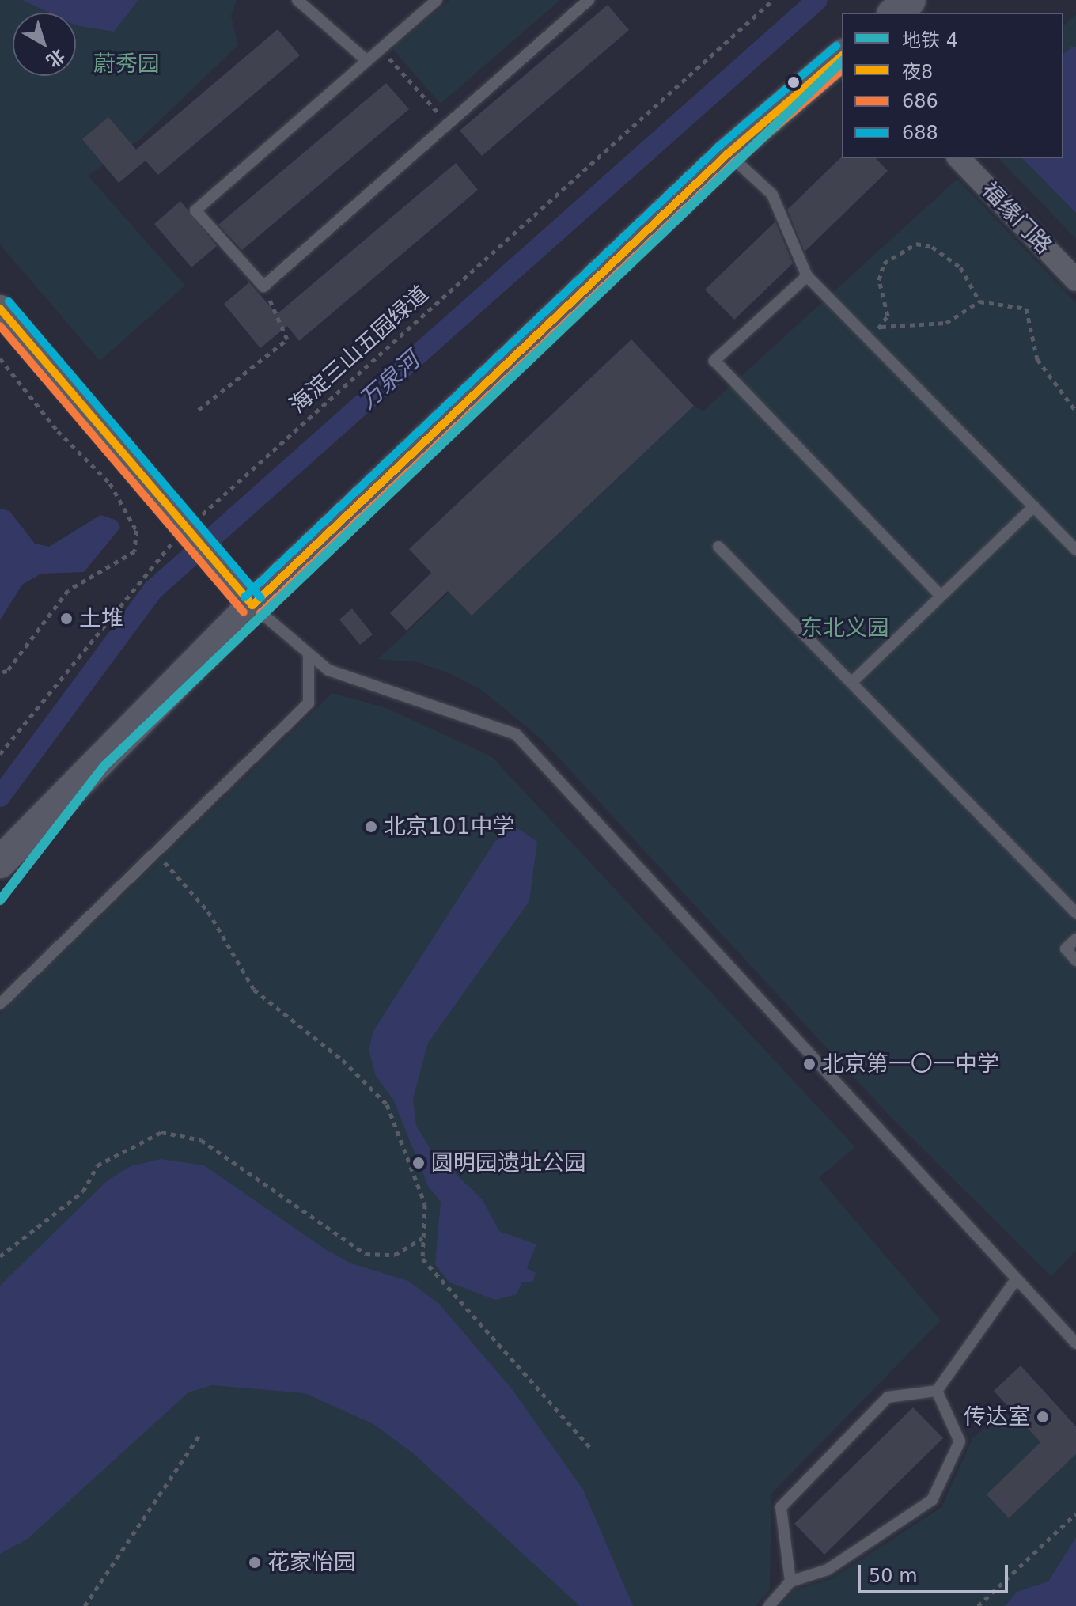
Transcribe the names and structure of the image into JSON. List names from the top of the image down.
{
  "streets": {
    "street": ["福缘门路"],
    "path": ["海淀三山五园绿道"]
  },
  "water": ["万泉河"],
  "parks": ["蔚秀园", "东北义园"],
  "places": [
    "土堆",
    "北京101中学",
    "北京第一〇一中学",
    "圆明园遗址公园",
    "传达室",
    "花家怡园"
  ],
  "lines": [
    "transit line 688",
    "transit line 夜8",
    "metro line 4",
    "transit line 686"
  ],
  "legend": [
    "地铁 4",
    "夜8",
    "686",
    "688"
  ],
  "scale_bar": "50 m",
  "north": "bottom right"
}
